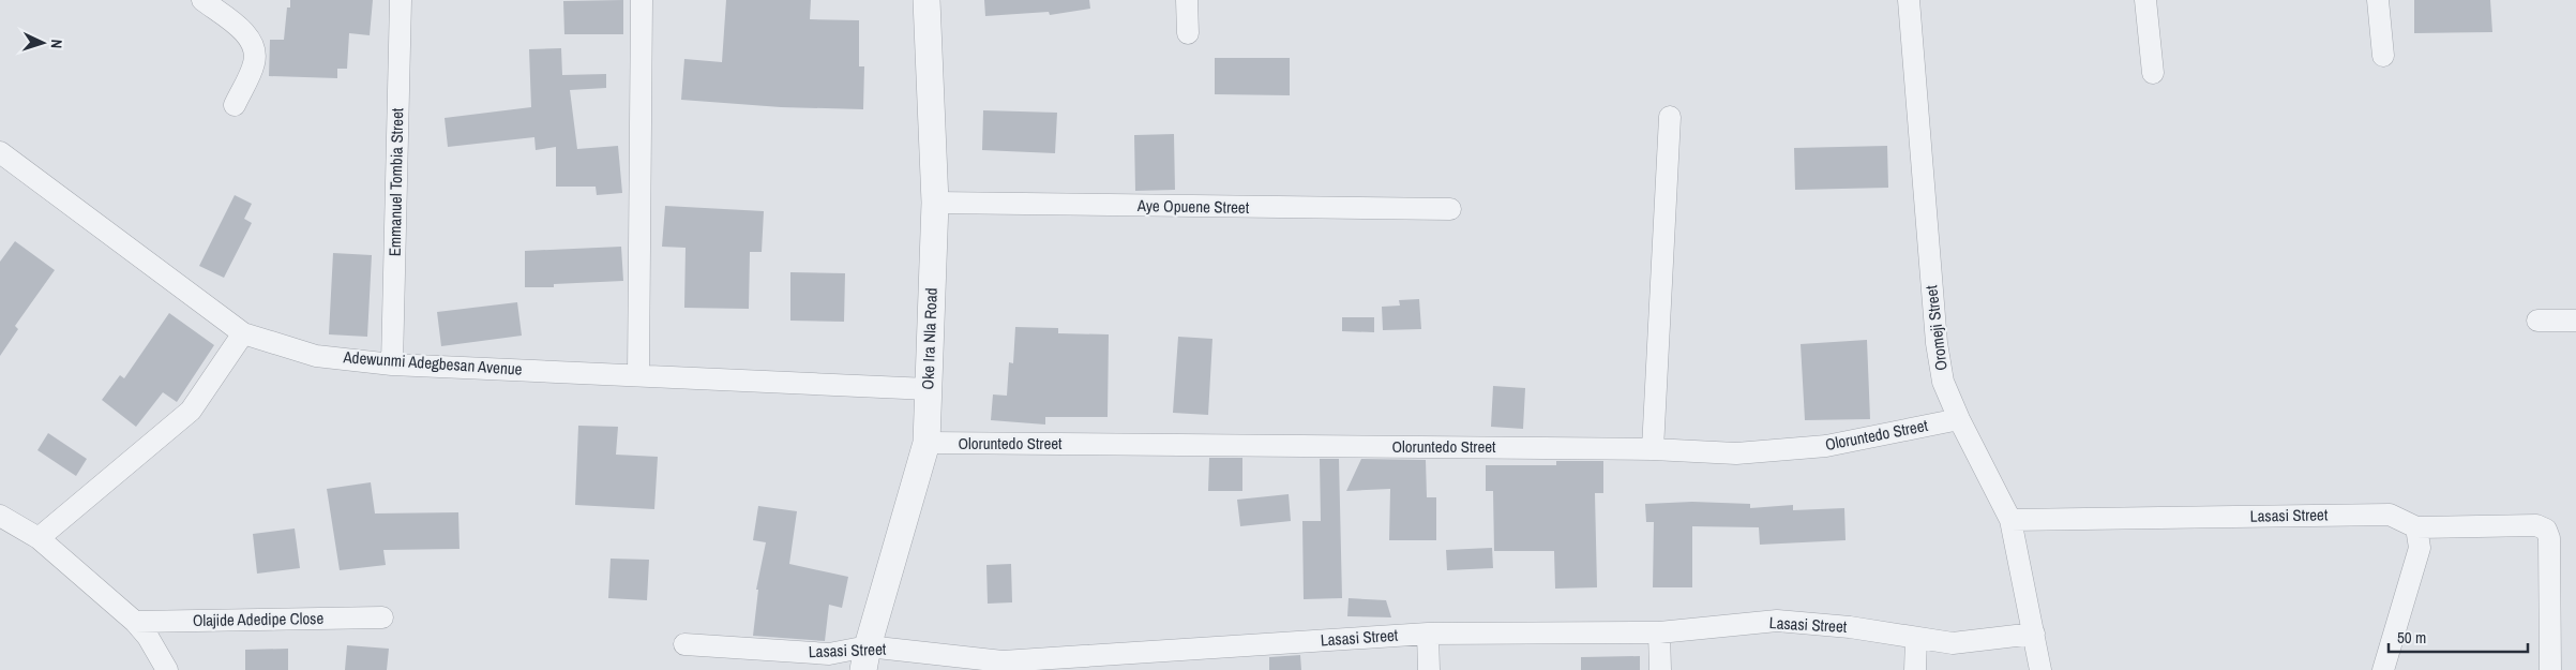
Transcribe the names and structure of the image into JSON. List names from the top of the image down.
{
  "streets": {
    "street": [
      "Emmanuel Tombia Street",
      "Aye Opuene Street",
      "Oromeji Street",
      "Oke Ira Nla Road",
      "Adewunmi Adegbesan Avenue",
      "Oloruntedo Street",
      "Lasasi Street",
      "Olajide Adedipe Close"
    ]
  },
  "crossings": [
    ["Emmanuel Tombia Street", "Adewunmi Adegbesan Avenue"],
    ["Aye Opuene Street", "Oke Ira Nla Road"],
    ["Oromeji Street", "Oloruntedo Street"],
    ["Oromeji Street", "Lasasi Street"],
    ["Oke Ira Nla Road", "Adewunmi Adegbesan Avenue"],
    ["Oke Ira Nla Road", "Oloruntedo Street"],
    ["Oke Ira Nla Road", "Lasasi Street"]
  ],
  "scale_bar": "50 m",
  "north": "right"
}
